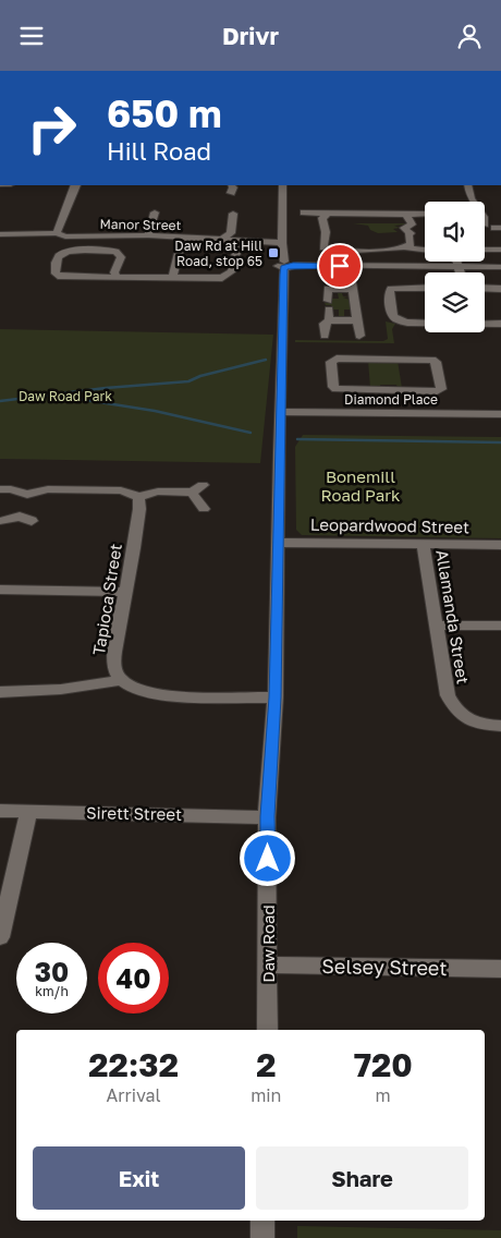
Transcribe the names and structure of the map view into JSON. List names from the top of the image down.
{
  "streets": {
    "street": [
      "Manor Street",
      "Diamond Place",
      "Leopardwood Street",
      "Tapioca Street",
      "Allamanda Street",
      "Sirett Street",
      "Daw Road",
      "Selsey Street"
    ]
  },
  "crossings": [
    ["Manor Street", "Daw Road"],
    ["Diamond Place", "Daw Road"],
    ["Leopardwood Street", "Allamanda Street"],
    ["Leopardwood Street", "Daw Road"],
    ["Sirett Street", "Daw Road"],
    ["Daw Road", "Selsey Street"]
  ],
  "parks": ["Daw Road Park", "Bonemill Road Park"],
  "places": {
    "transit": ["Daw Rd at Hill Road, stop 65"]
  },
  "page": {
    "header": "Drivr",
    "turn": ["650 m", "Hill Road"],
    "speed": "30 km/h",
    "limit": "40",
    "eta": [
      "22:32",
      "Arrival",
      "2",
      "min",
      "720",
      "m"
    ],
    "buttons": ["Exit", "Share"]
  }
}
